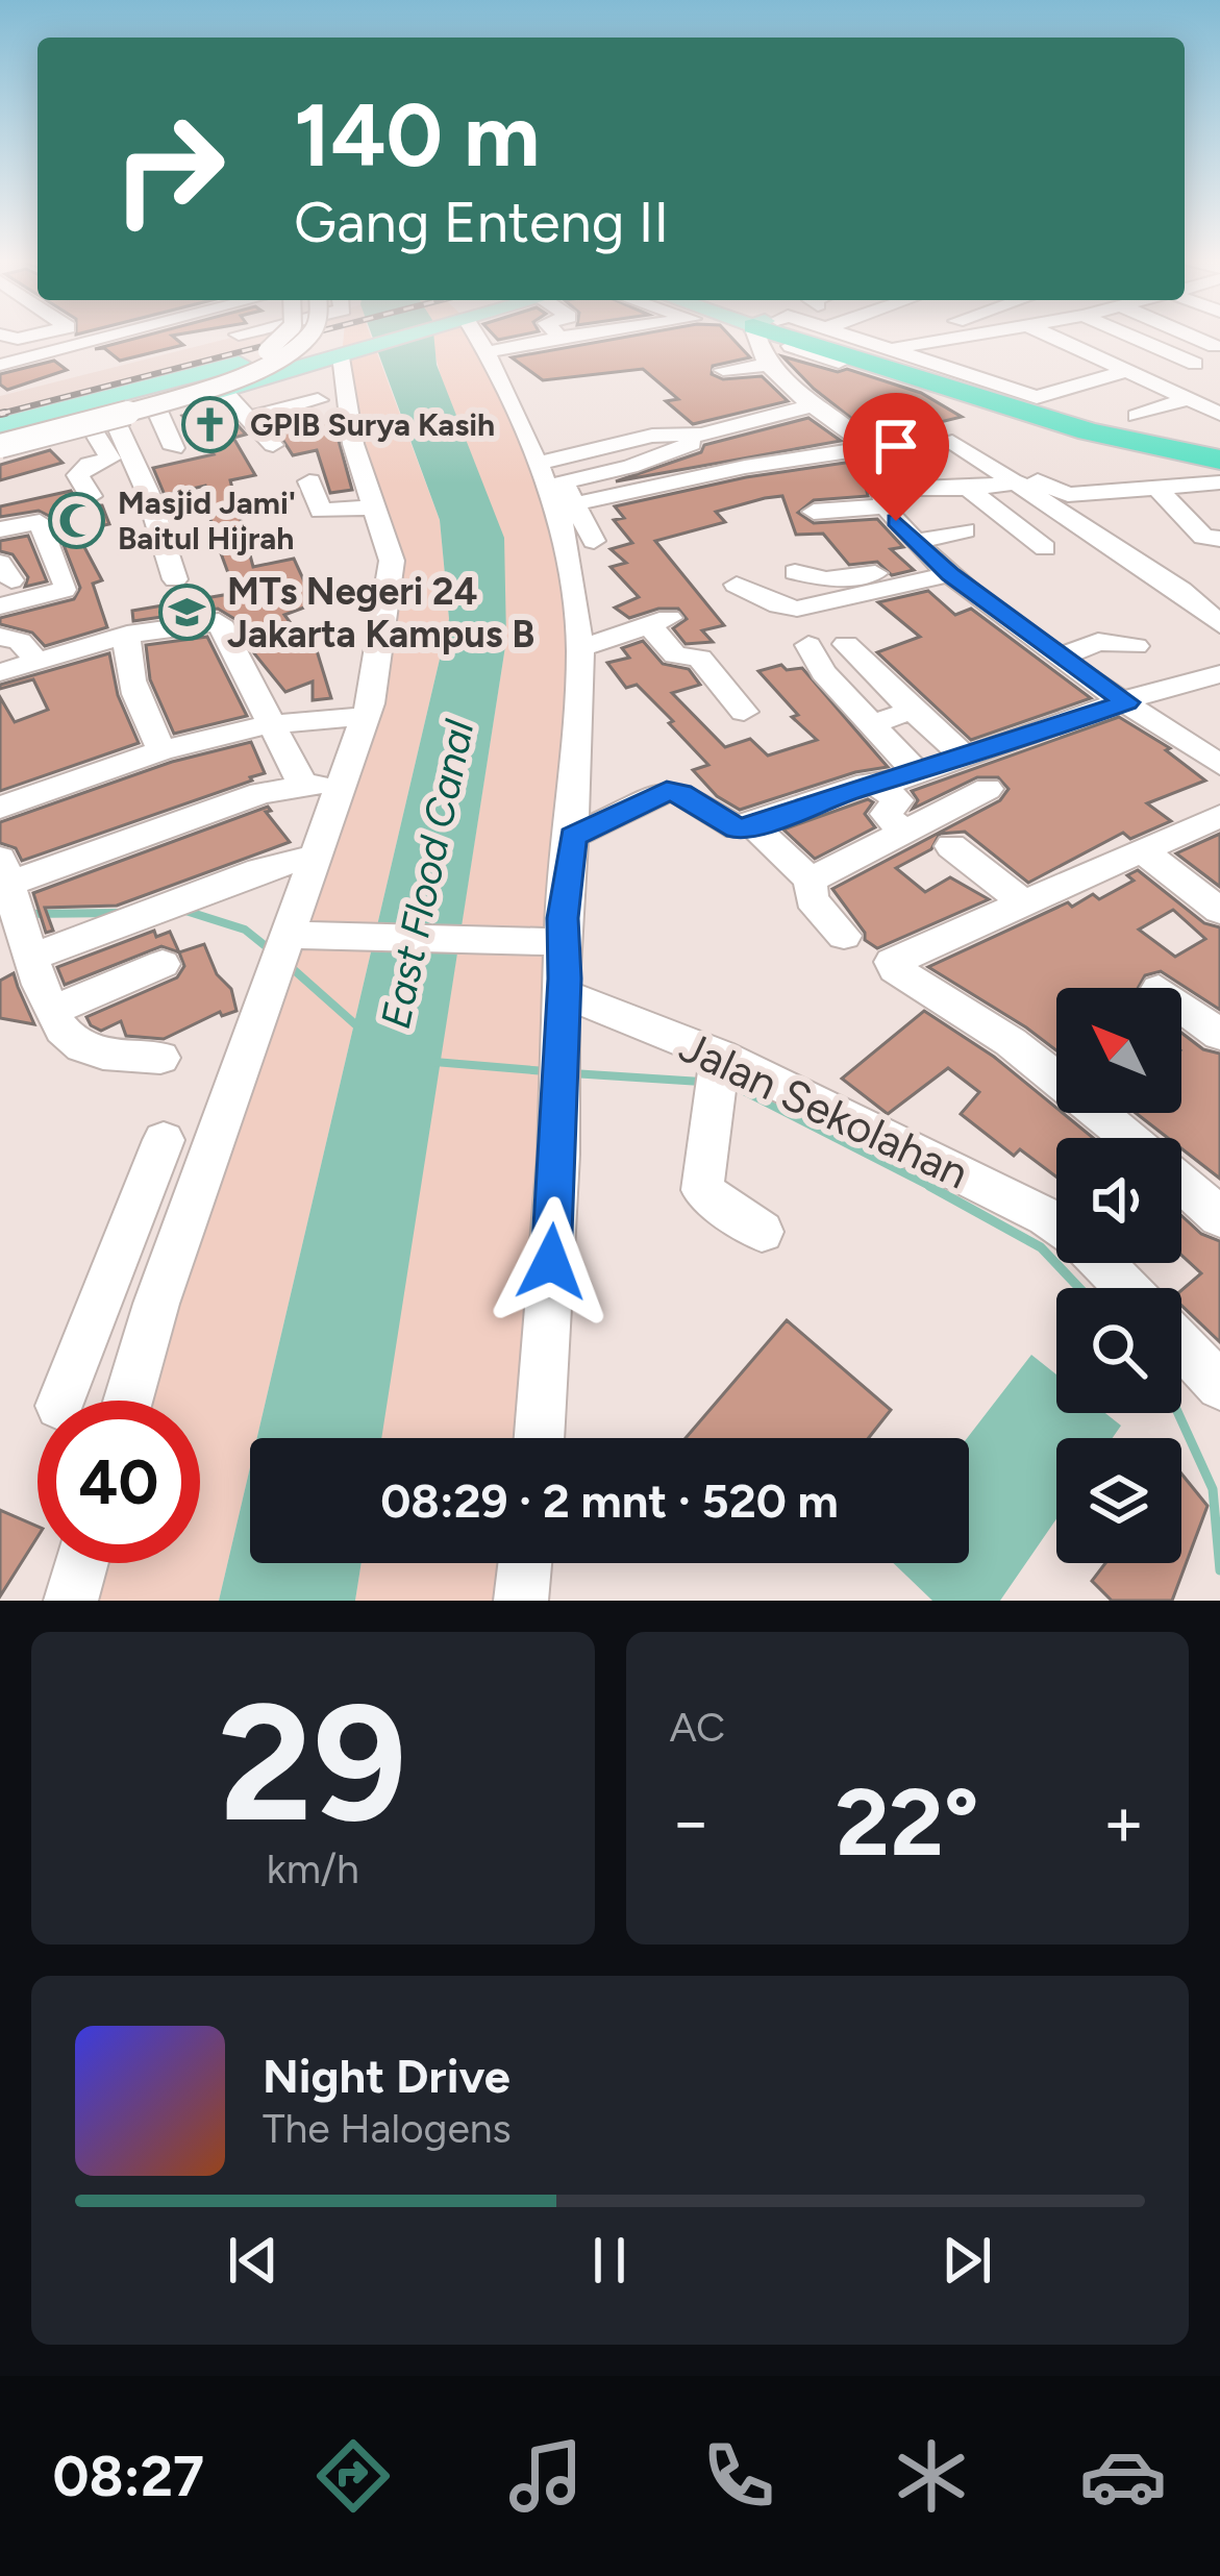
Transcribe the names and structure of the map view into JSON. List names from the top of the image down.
{
  "streets": {
    "street": ["Jalan Sekolahan"]
  },
  "water": ["East Flood Canal"],
  "places": {
    "church": ["GPIB Surya Kasih"],
    "mosque": ["Masjid Jami' Baitul Hijrah"],
    "school or university": ["MTs Negeri 24 Jakarta Kampus B"]
  },
  "north": "top left",
  "page": {
    "turn": ["140 m", "Gang Enteng II"],
    "limit": "40",
    "trip": "08:29 · 2 mnt · 520 m",
    "tile": [
      ["29", "km/h"],
      "AC"
    ],
    "heat": ["−", "22°", "+"],
    "song": ["Night Drive", "The Halogens"],
    "tabs": "08:27"
  }
}
